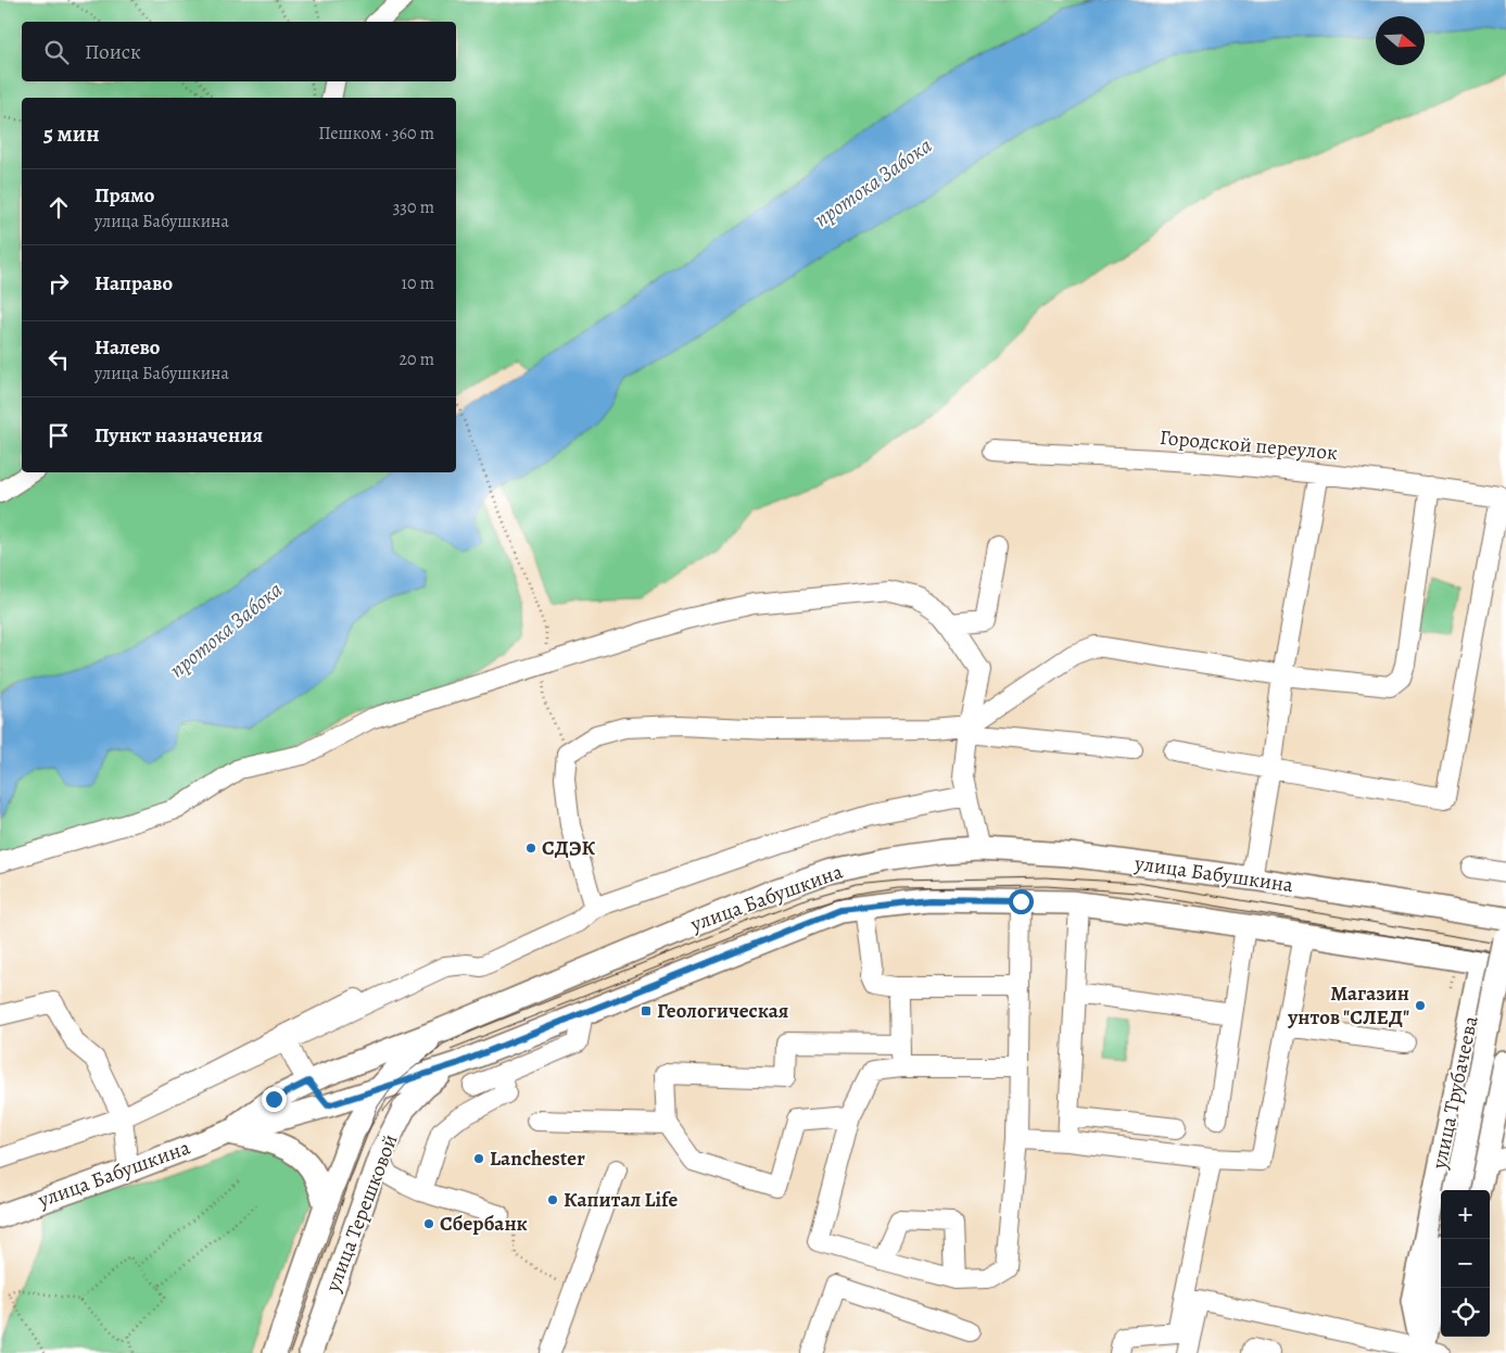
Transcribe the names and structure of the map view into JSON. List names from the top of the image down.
{
  "streets": {
    "main road": ["улица Бабушкина", "улица Трубачеева", "улица Терешковой"],
    "street": ["Городской переулок"]
  },
  "crossings": [
    ["улица Бабушкина", "улица Трубачеева"],
    ["улица Бабушкина", "улица Терешковой"]
  ],
  "water": ["протока Забока"],
  "places": {
    "other": [
      "СДЭК",
      "Магазин унтов \"СЛЕД\"",
      "Lanchester",
      "Капитал Life",
      "Сбербанк"
    ],
    "transit": ["Геологическая"]
  },
  "north": "right",
  "page": {
    "search": "Поиск",
    "heading": ["5 мин", "Пешком · 360 m"],
    "list": [
      ["Прямо", "улица Бабушкина", "330 m"],
      ["Направо", "10 m"],
      ["Налево", "улица Бабушкина", "20 m"],
      "Пункт назначения"
    ],
    "map_buttons": ["+", "−"]
  }
}
